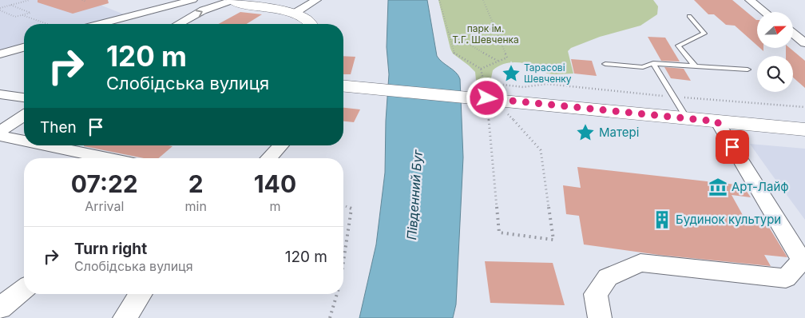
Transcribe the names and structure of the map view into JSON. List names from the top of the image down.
{
  "water": ["Південний Буг"],
  "parks": ["парк ім. Т.Г. Шевченка"],
  "places": {
    "place": ["Тарасові Шевченку", "Матері"],
    "museum": ["Арт-Лайф"],
    "building": ["Будинок культури"]
  },
  "north": "right",
  "page": {
    "turn": ["120 m", "Слобідська вулиця"],
    "then": "Then",
    "eta": [
      "07:22",
      "Arrival",
      "2",
      "min",
      "140",
      "m"
    ],
    "list": [
      {
        "name": "Turn right",
        "note": "Слобідська вулиця",
        "value": "120 m"
      }
    ]
  }
}
